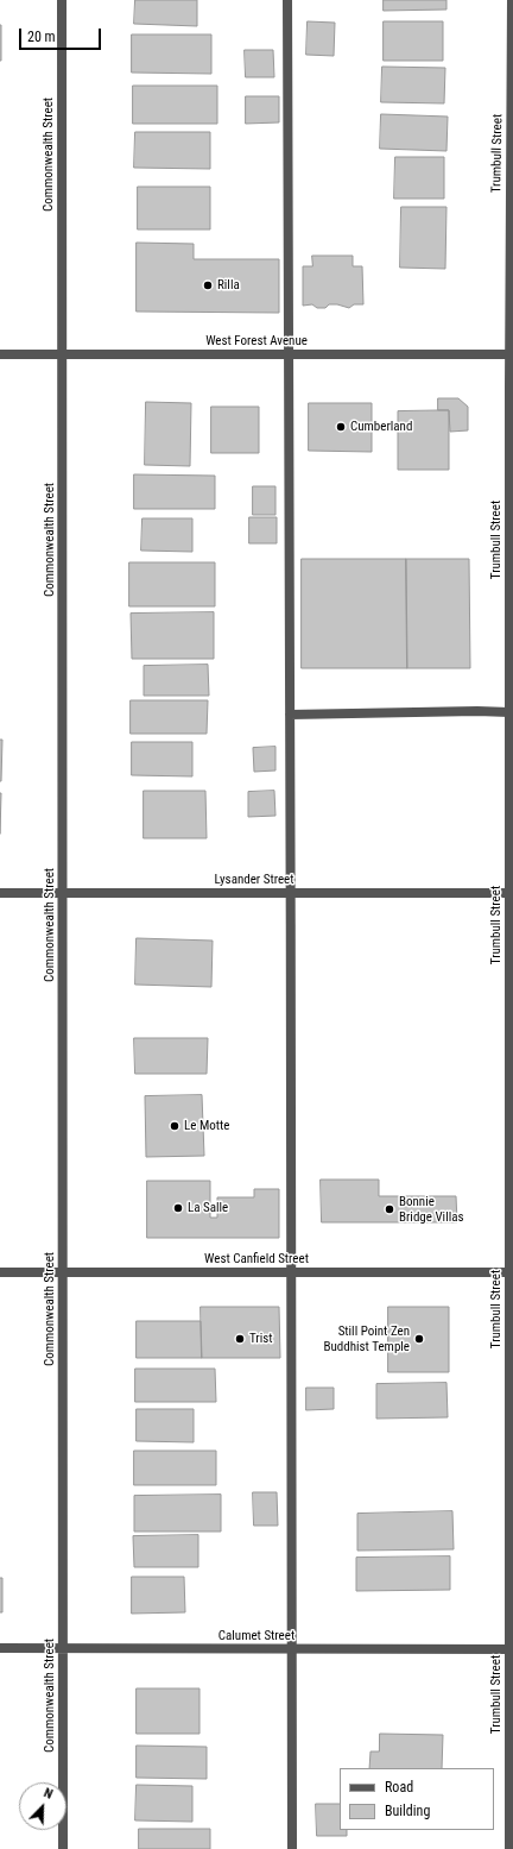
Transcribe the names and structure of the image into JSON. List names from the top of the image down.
{
  "streets": {
    "street": [
      "Trumbull Street",
      "Commonwealth Street",
      "West Forest Avenue",
      "Lysander Street",
      "West Canfield Street",
      "Calumet Street"
    ]
  },
  "crossings": [
    ["Trumbull Street", "West Forest Avenue"],
    ["Trumbull Street", "Lysander Street"],
    ["Trumbull Street", "West Canfield Street"],
    ["Trumbull Street", "Calumet Street"],
    ["Commonwealth Street", "West Forest Avenue"],
    ["Commonwealth Street", "Lysander Street"],
    ["Commonwealth Street", "West Canfield Street"],
    ["Commonwealth Street", "Calumet Street"]
  ],
  "places": [
    "Rilla",
    "Cumberland",
    "Le Motte",
    "La Salle",
    "Bonnie Bridge Villas",
    "Trist",
    "Still Point Zen Buddhist Temple"
  ],
  "legend": ["Road", "Building"],
  "scale_bar": "20 m",
  "north": "top right"
}
